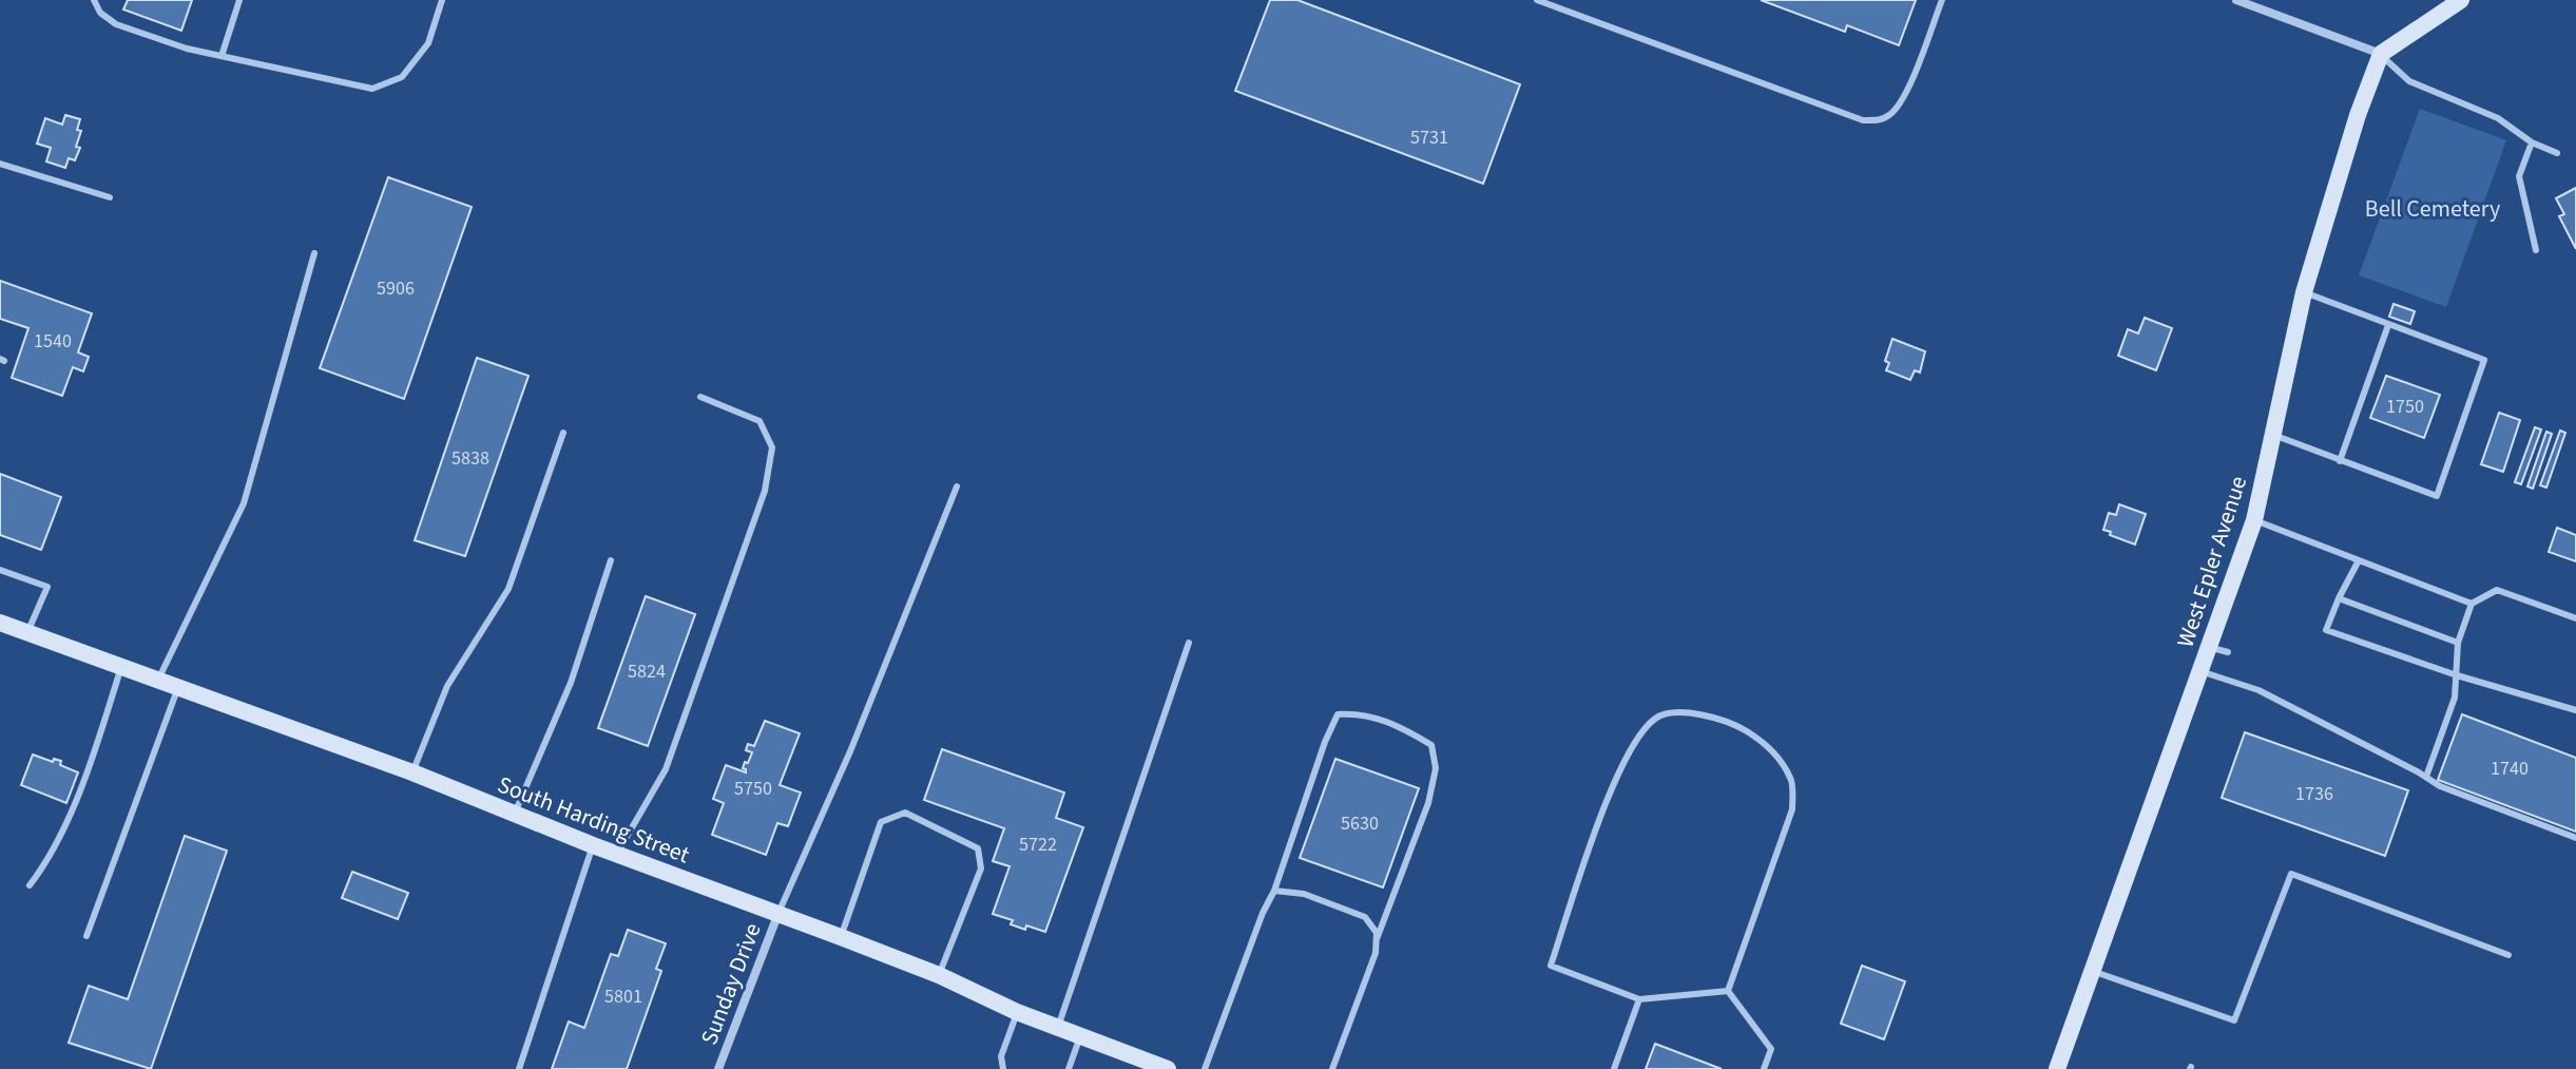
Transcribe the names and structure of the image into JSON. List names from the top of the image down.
{
  "streets": {
    "street": ["West Epler Avenue", "South Harding Street", "Sunday Drive"]
  },
  "crossings": [
    ["South Harding Street", "Sunday Drive"]
  ],
  "parks": ["Bell Cemetery"],
  "house_numbers": [
    "5731",
    "5906",
    "1540",
    "1750",
    "5838",
    "5824",
    "1740",
    "5750",
    "1736",
    "5630",
    "5722",
    "5801"
  ]
}
